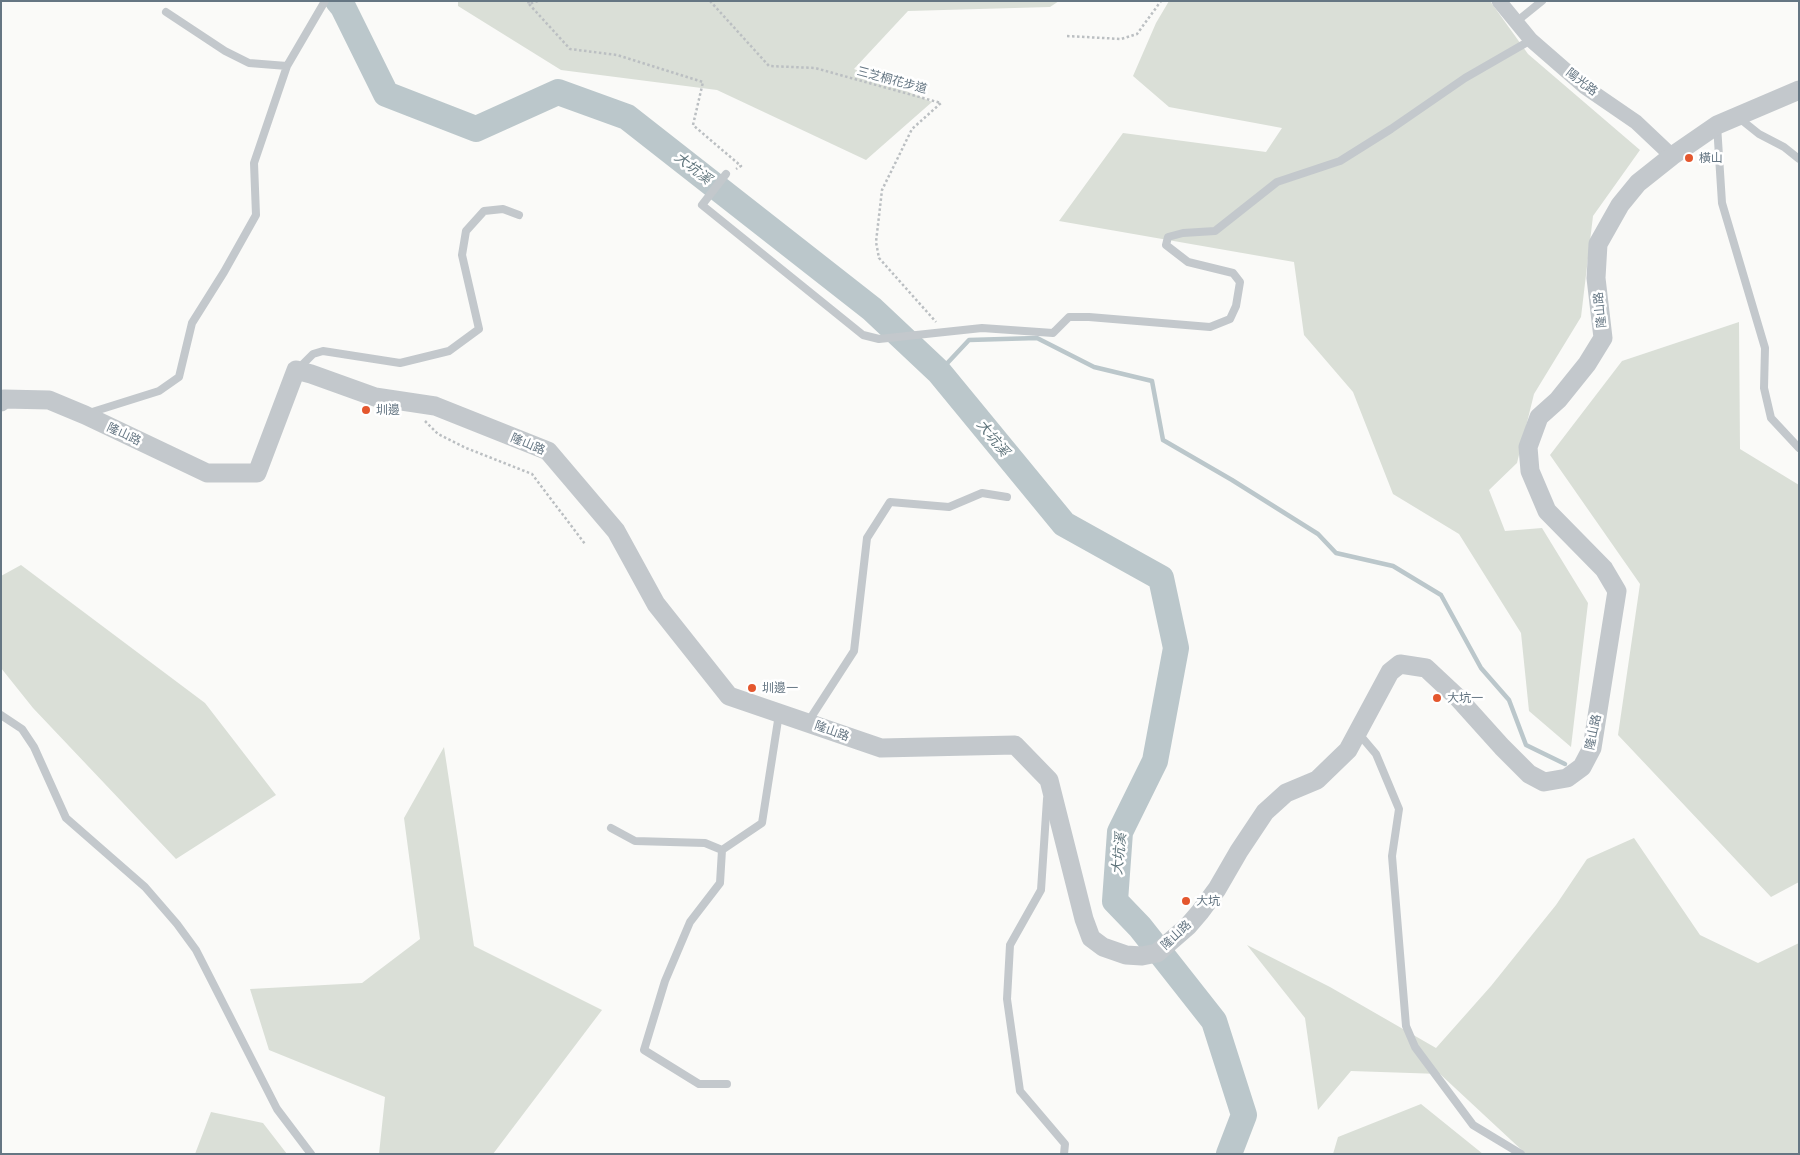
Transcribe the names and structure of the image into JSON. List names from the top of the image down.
{
  "streets": {
    "street": ["陽光路", "隆山路"],
    "path": ["三芝桐花步道"]
  },
  "crossings": [
    ["陽光路", "隆山路"]
  ],
  "water": ["大坑溪"],
  "places": [
    "橫山",
    "圳邊",
    "圳邊一",
    "大坑一",
    "大坑"
  ]
}
